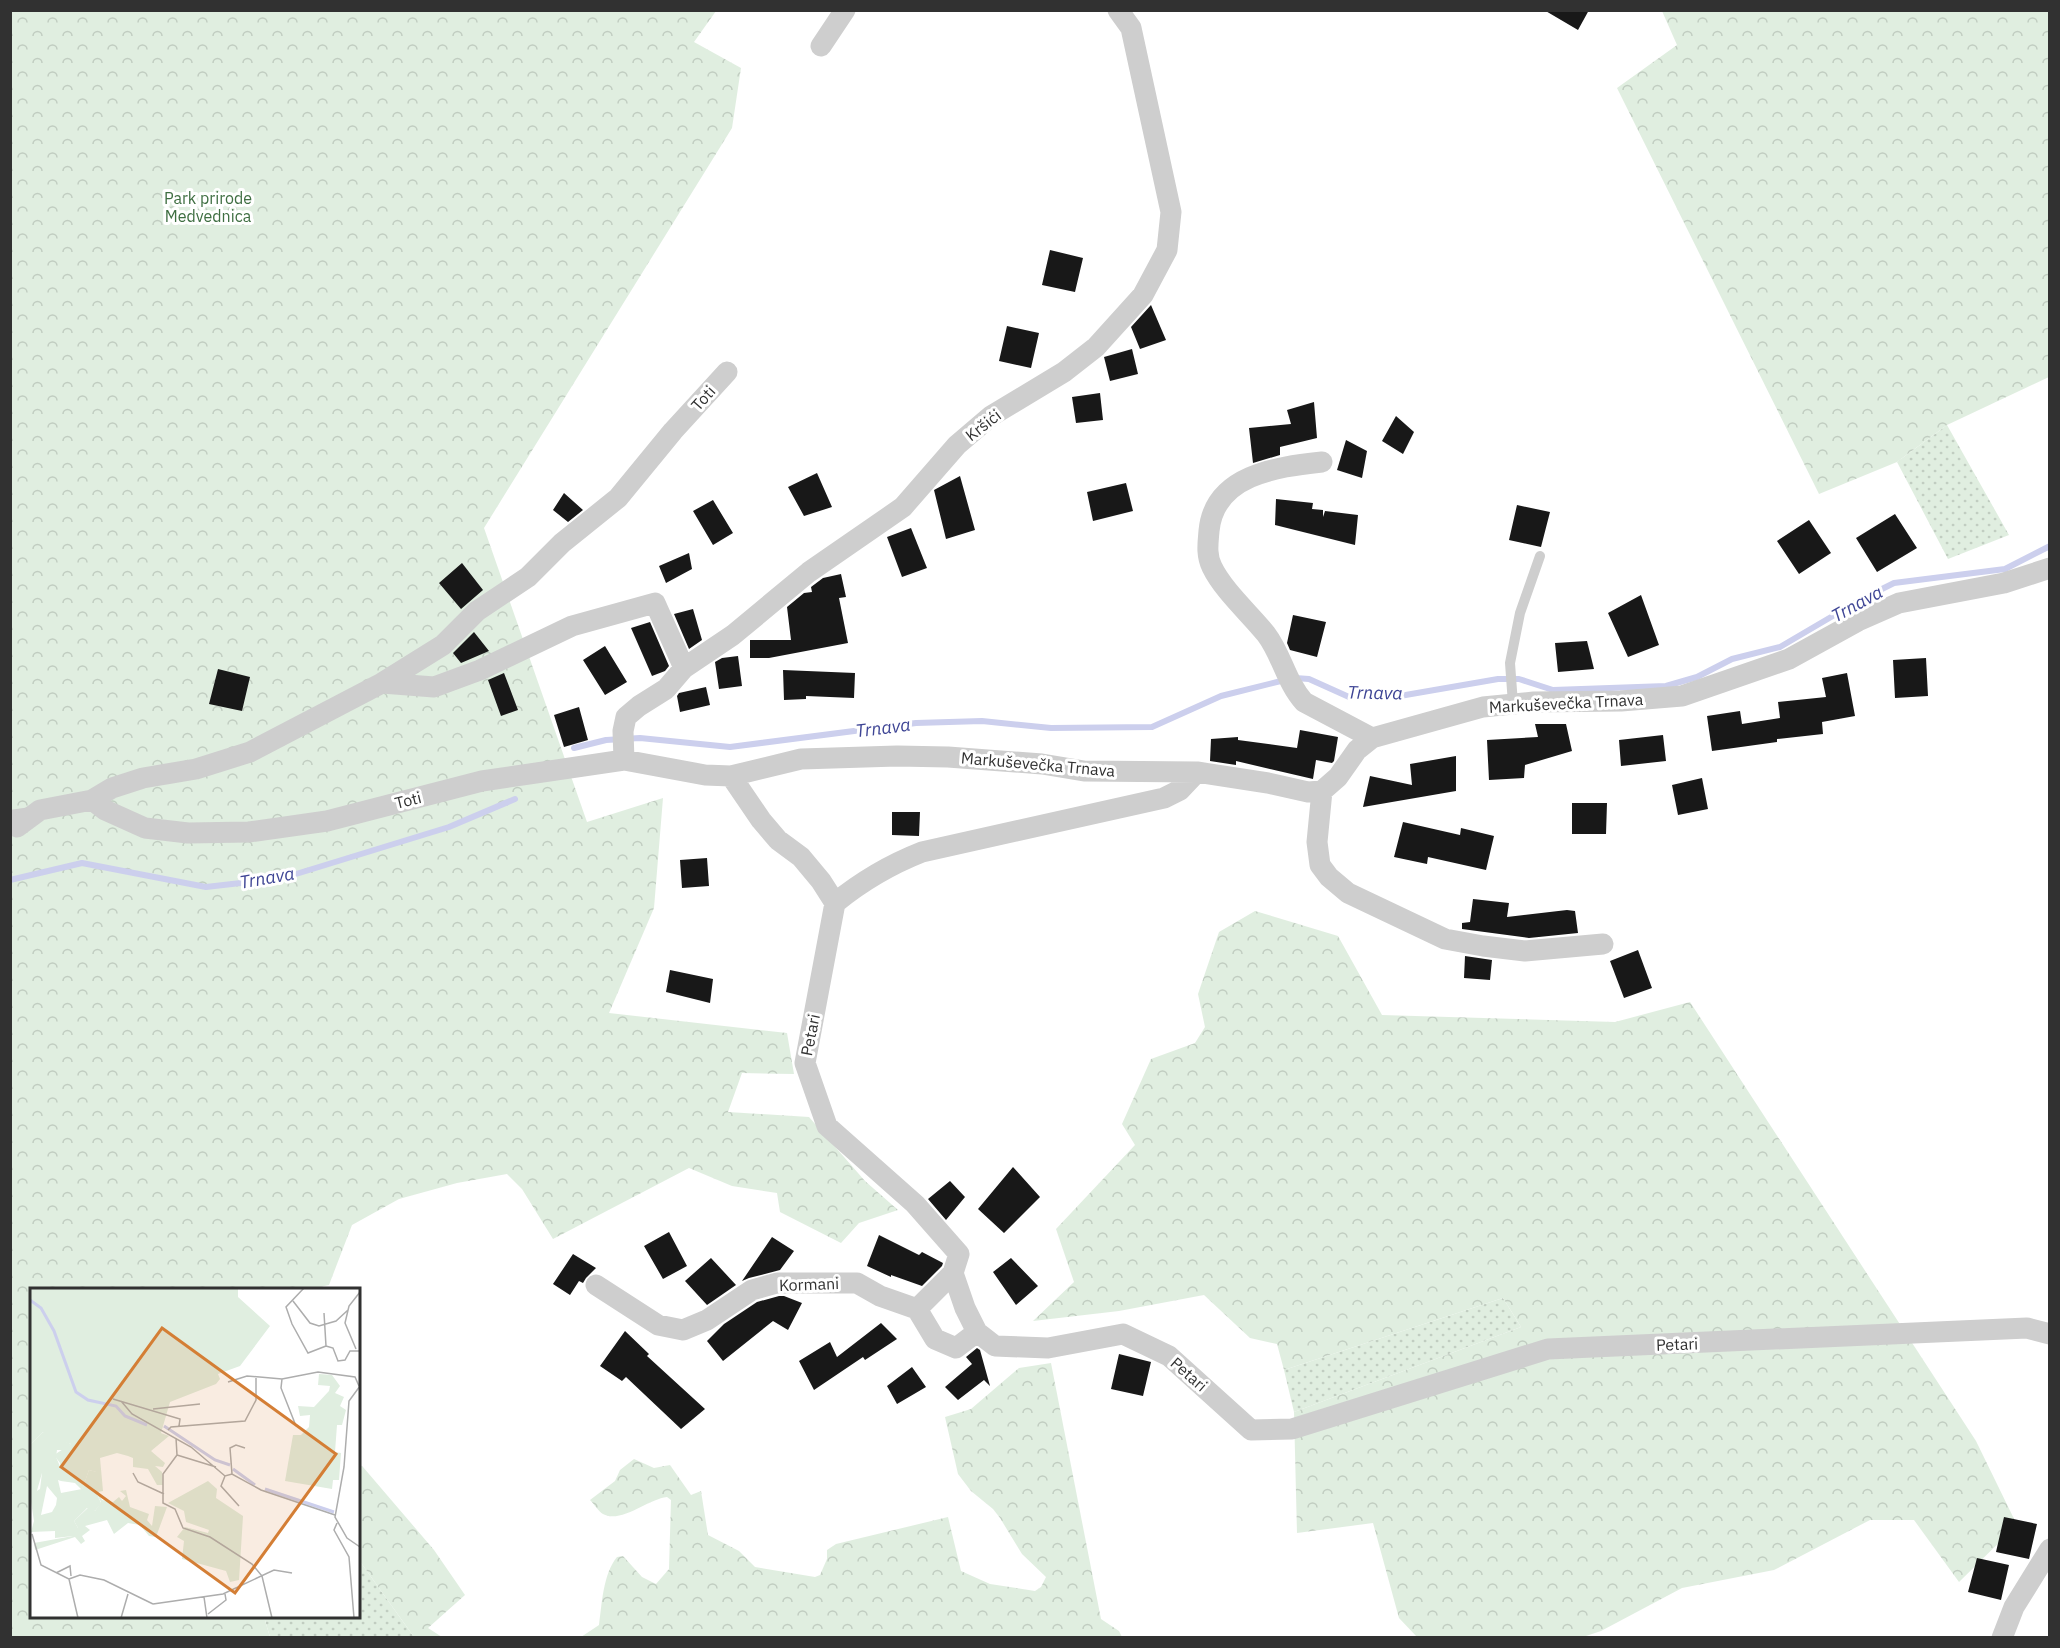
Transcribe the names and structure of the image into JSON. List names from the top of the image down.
{
  "streets": {
    "street": [
      "Toti",
      "Kršići",
      "Markuševečka Trnava",
      "Petari",
      "Kormani"
    ]
  },
  "crossings": [
    ["Toti", "Kršići"],
    ["Toti", "Markuševečka Trnava"]
  ],
  "water": ["Trnava"],
  "parks": ["Park prirode Medvednica"]
}
